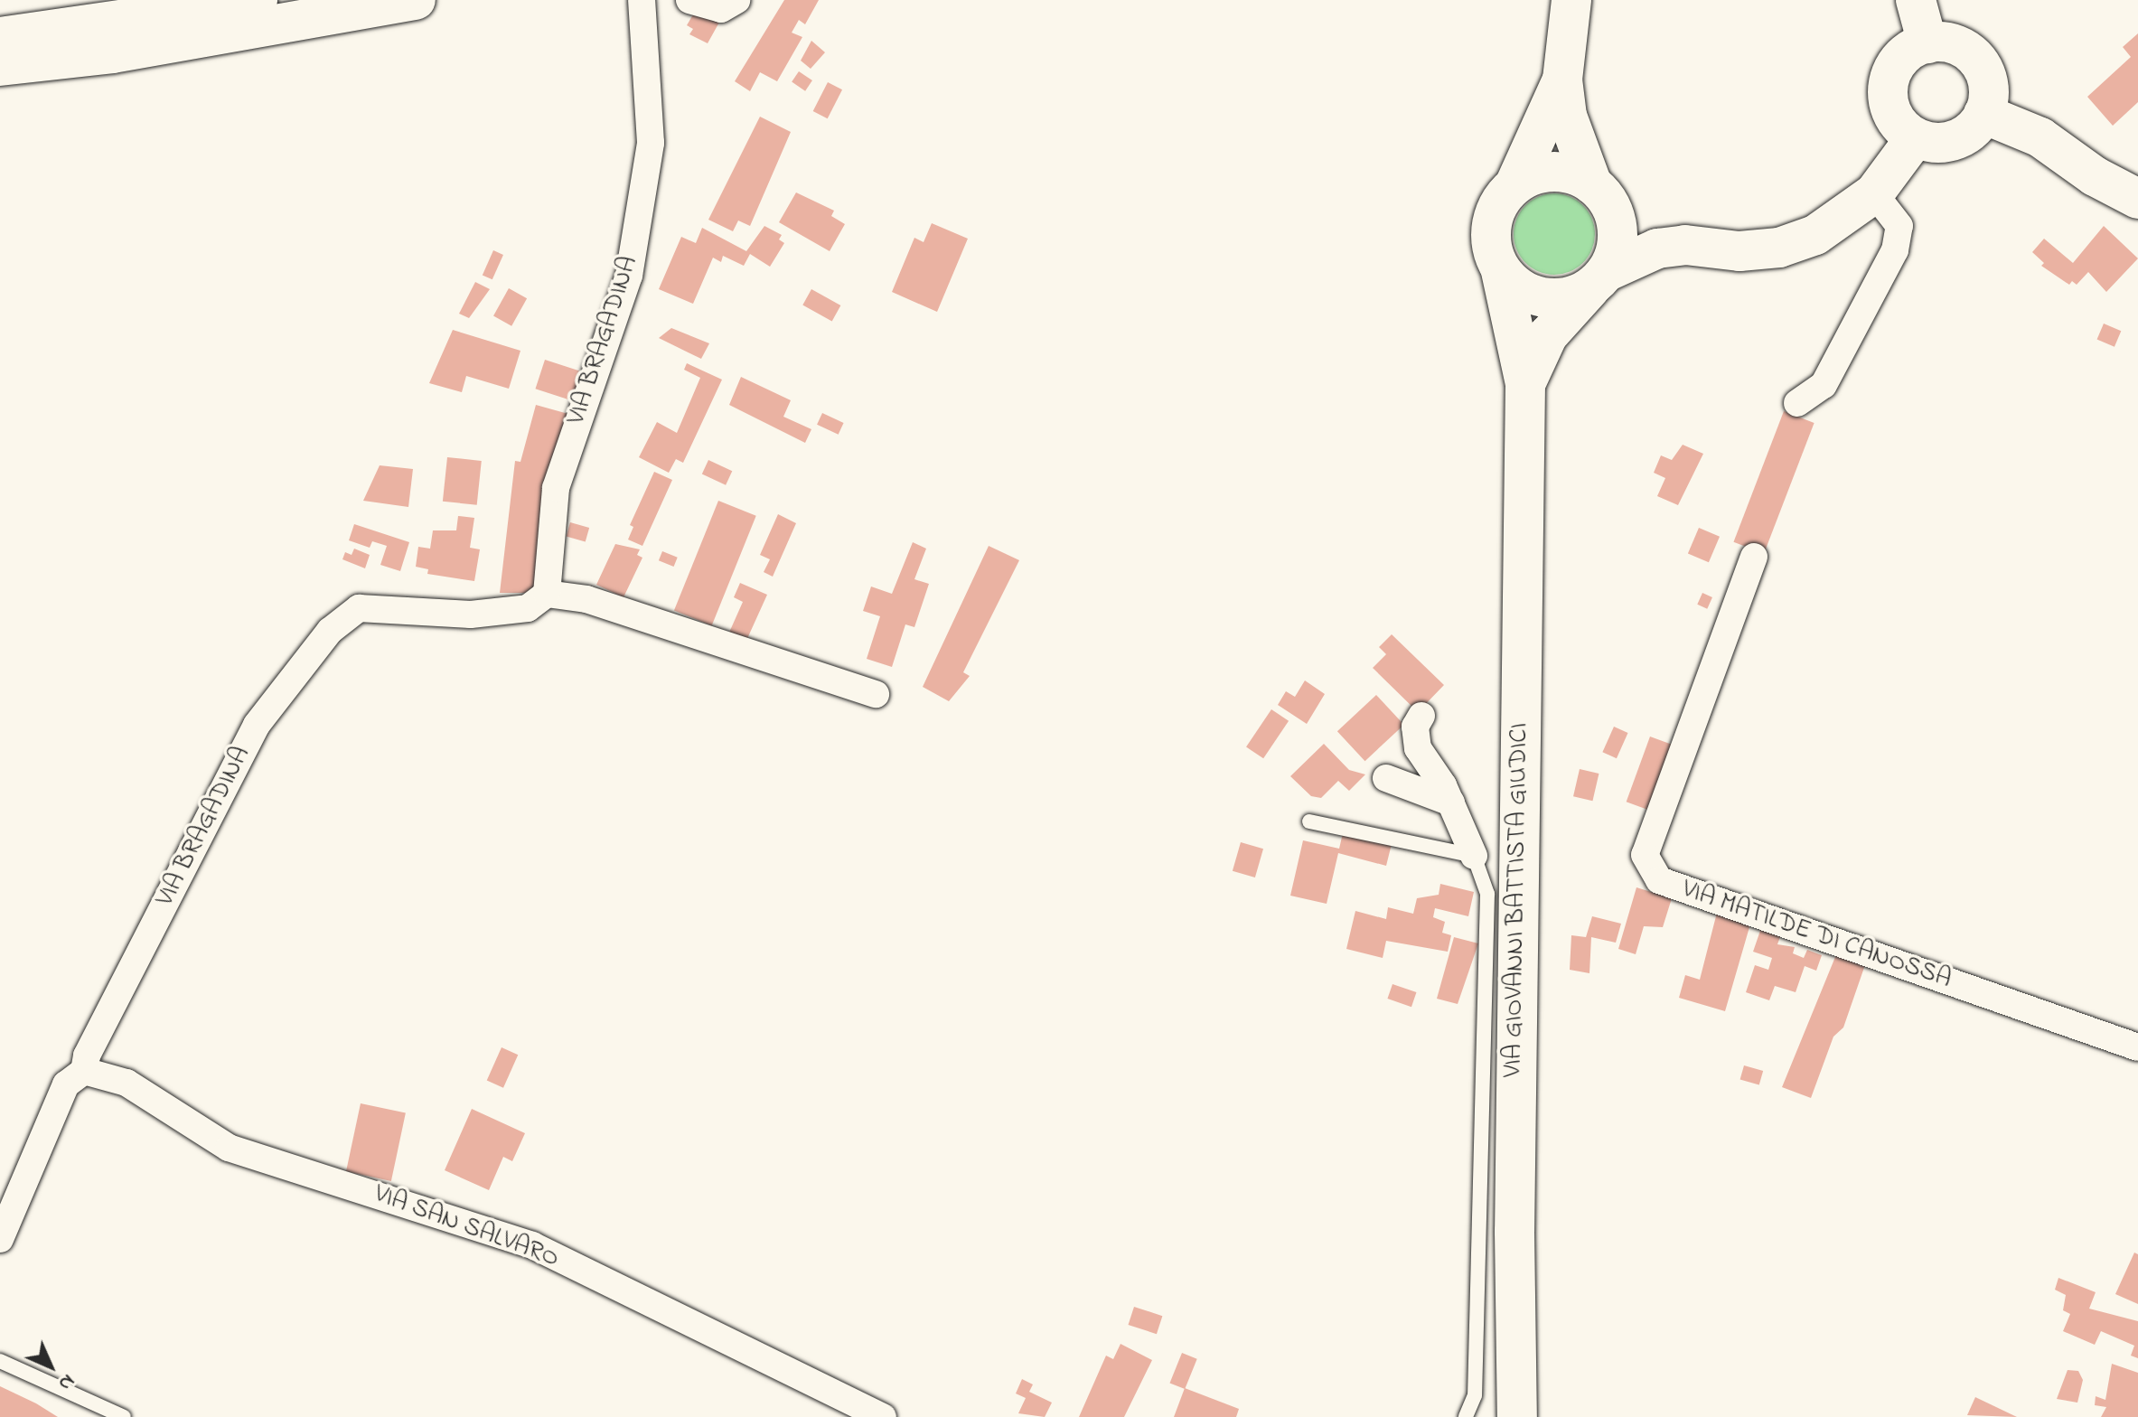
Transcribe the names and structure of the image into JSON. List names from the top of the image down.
{
  "streets": {
    "main road": ["VIA GIOVANNI BATTISTA GIUDICI"],
    "street": ["VIA BRAGADINA", "VIA MATILDE DI CANOSSA", "VIA SAN SALVARO"]
  },
  "crossings": [
    ["VIA BRAGADINA", "VIA SAN SALVARO"]
  ],
  "north": "bottom right"
}
